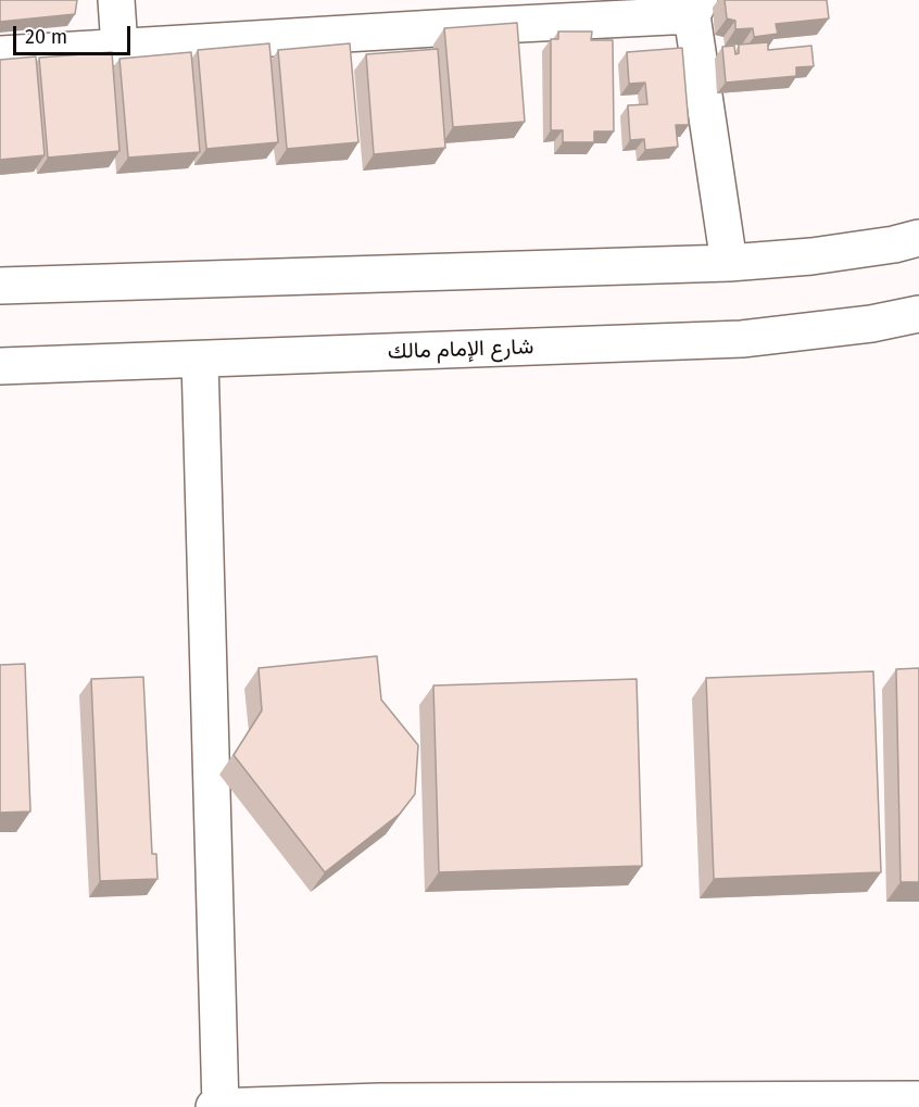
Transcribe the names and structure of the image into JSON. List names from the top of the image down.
{
  "streets": {
    "street": ["شارع الإمام مالك"]
  },
  "scale_bar": "20 m"
}
